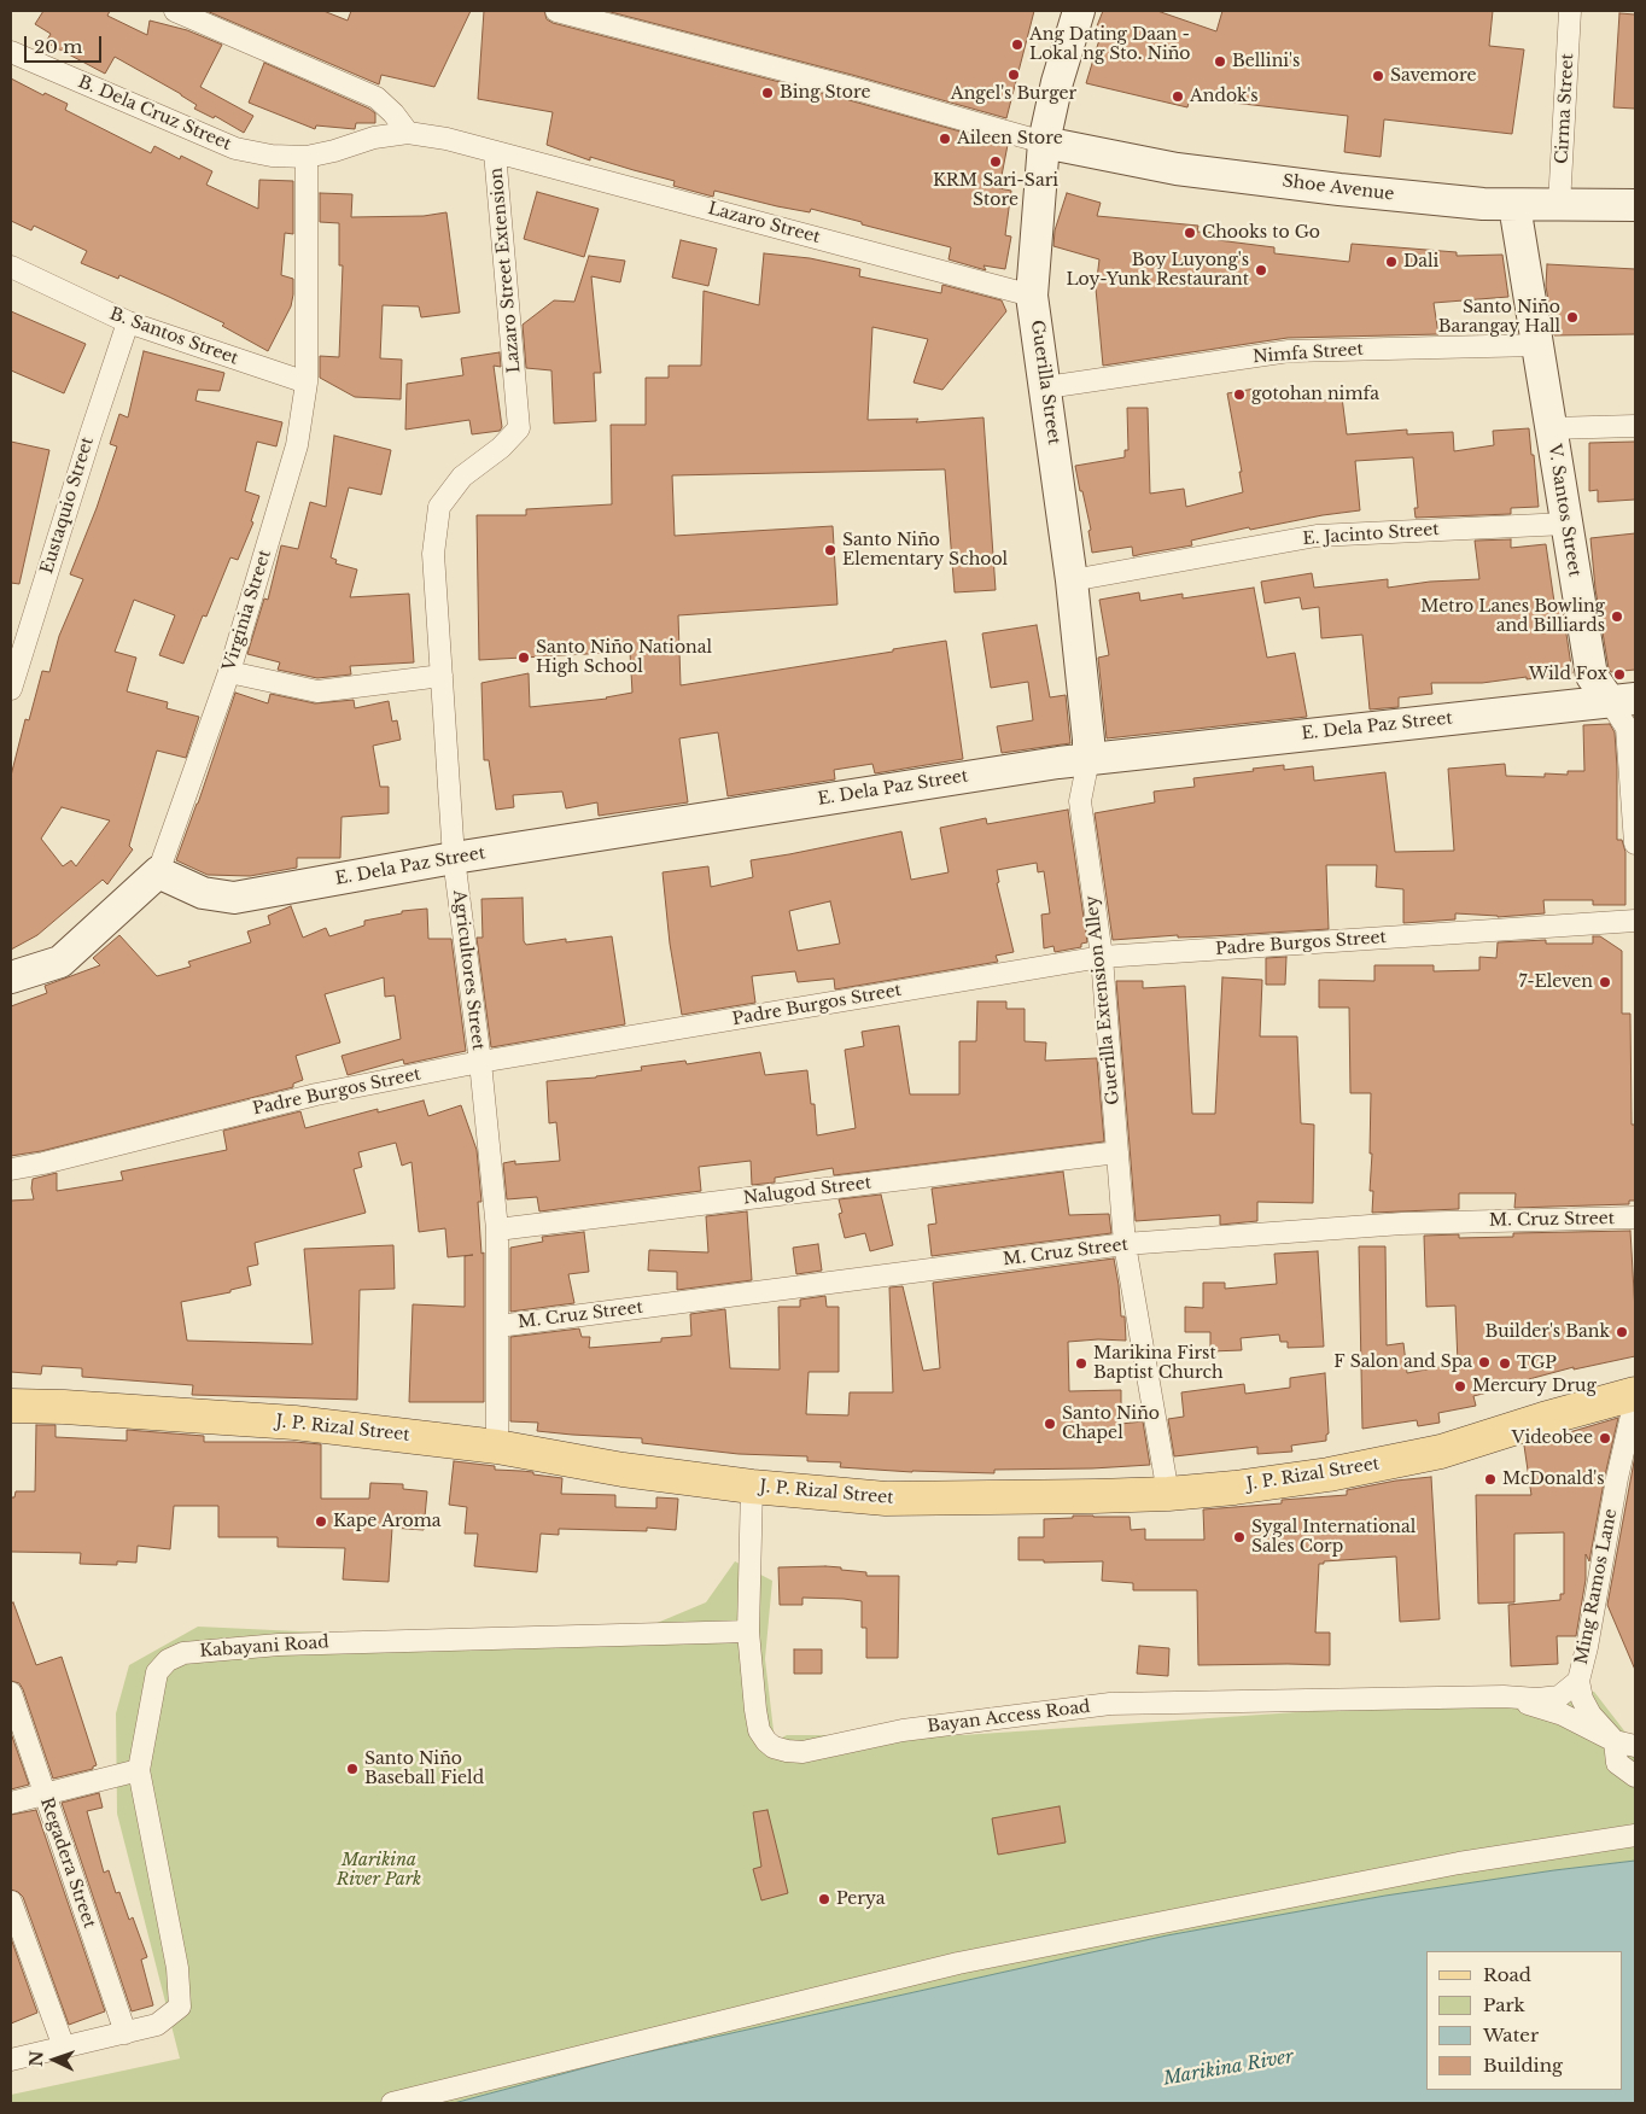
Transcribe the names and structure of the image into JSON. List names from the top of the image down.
{
  "streets": {
    "main road": ["J. P. Rizal Street"],
    "street": [
      "Cirma Street",
      "B. Dela Cruz Street",
      "Shoe Avenue",
      "Lazaro Street",
      "Lazaro Street Extension",
      "B. Santos Street",
      "Nimfa Street",
      "Guerilla Street",
      "Eustaquio Street",
      "V. Santos Street",
      "E. Jacinto Street",
      "Virginia Street",
      "E. Dela Paz Street",
      "Padre Burgos Street",
      "Agricultores Street",
      "Guerilla Extension Alley",
      "Nalugod Street",
      "M. Cruz Street",
      "Ming Ramos Lane",
      "Kabayani Road",
      "Bayan Access Road",
      "Regadera Street"
    ]
  },
  "crossings": [
    ["Cirma Street", "Shoe Avenue"],
    ["B. Dela Cruz Street", "Lazaro Street Extension"],
    ["B. Dela Cruz Street", "Virginia Street"],
    ["Shoe Avenue", "Guerilla Street"],
    ["Shoe Avenue", "V. Santos Street"],
    ["Lazaro Street", "Lazaro Street Extension"],
    ["Lazaro Street", "Guerilla Street"],
    ["Lazaro Street Extension", "Agricultores Street"],
    ["B. Santos Street", "Eustaquio Street"],
    ["B. Santos Street", "Virginia Street"],
    ["Nimfa Street", "Guerilla Street"],
    ["Nimfa Street", "V. Santos Street"],
    ["Guerilla Street", "E. Jacinto Street"],
    ["Guerilla Street", "E. Dela Paz Street"],
    ["Guerilla Street", "Guerilla Extension Alley"],
    ["V. Santos Street", "E. Jacinto Street"],
    ["V. Santos Street", "E. Dela Paz Street"],
    ["Virginia Street", "E. Dela Paz Street"],
    ["E. Dela Paz Street", "Agricultores Street"],
    ["E. Dela Paz Street", "Guerilla Extension Alley"],
    ["Padre Burgos Street", "Agricultores Street"],
    ["Padre Burgos Street", "Guerilla Extension Alley"],
    ["Agricultores Street", "Nalugod Street"],
    ["Agricultores Street", "M. Cruz Street"],
    ["Agricultores Street", "J. P. Rizal Street"],
    ["Guerilla Extension Alley", "Nalugod Street"],
    ["Guerilla Extension Alley", "M. Cruz Street"],
    ["Guerilla Extension Alley", "J. P. Rizal Street"],
    ["J. P. Rizal Street", "Bayan Access Road"],
    ["Ming Ramos Lane", "Bayan Access Road"],
    ["Kabayani Road", "Bayan Access Road"],
    ["Kabayani Road", "Regadera Street"]
  ],
  "water": ["Marikina River"],
  "parks": ["Marikina River Park"],
  "places": [
    "Ang Dating Daan - Lokal ng Sto. Niño",
    "Bellini's",
    "Angel's Burger",
    "Savemore",
    "Bing Store",
    "Andok's",
    "Aileen Store",
    "KRM Sari-Sari Store",
    "Chooks to Go",
    "Dali",
    "Boy Luyong's Loy-Yunk Restaurant",
    "Santo Niño Barangay Hall",
    "gotohan nimfa",
    "Santo Niño Elementary School",
    "Metro Lanes Bowling and Billiards",
    "Santo Niño National High School",
    "Wild Fox",
    "7-Eleven",
    "Builder's Bank",
    "F Salon and Spa",
    "Marikina First Baptist Church",
    "TGP",
    "Mercury Drug",
    "Santo Niño Chapel",
    "Videobee",
    "McDonald's",
    "Kape Aroma",
    "Sygal International Sales Corp",
    "Santo Niño Baseball Field",
    "Perya"
  ],
  "legend": [
    "Road",
    "Park",
    "Water",
    "Building"
  ],
  "scale_bar": "20 m",
  "north": "left"
}
